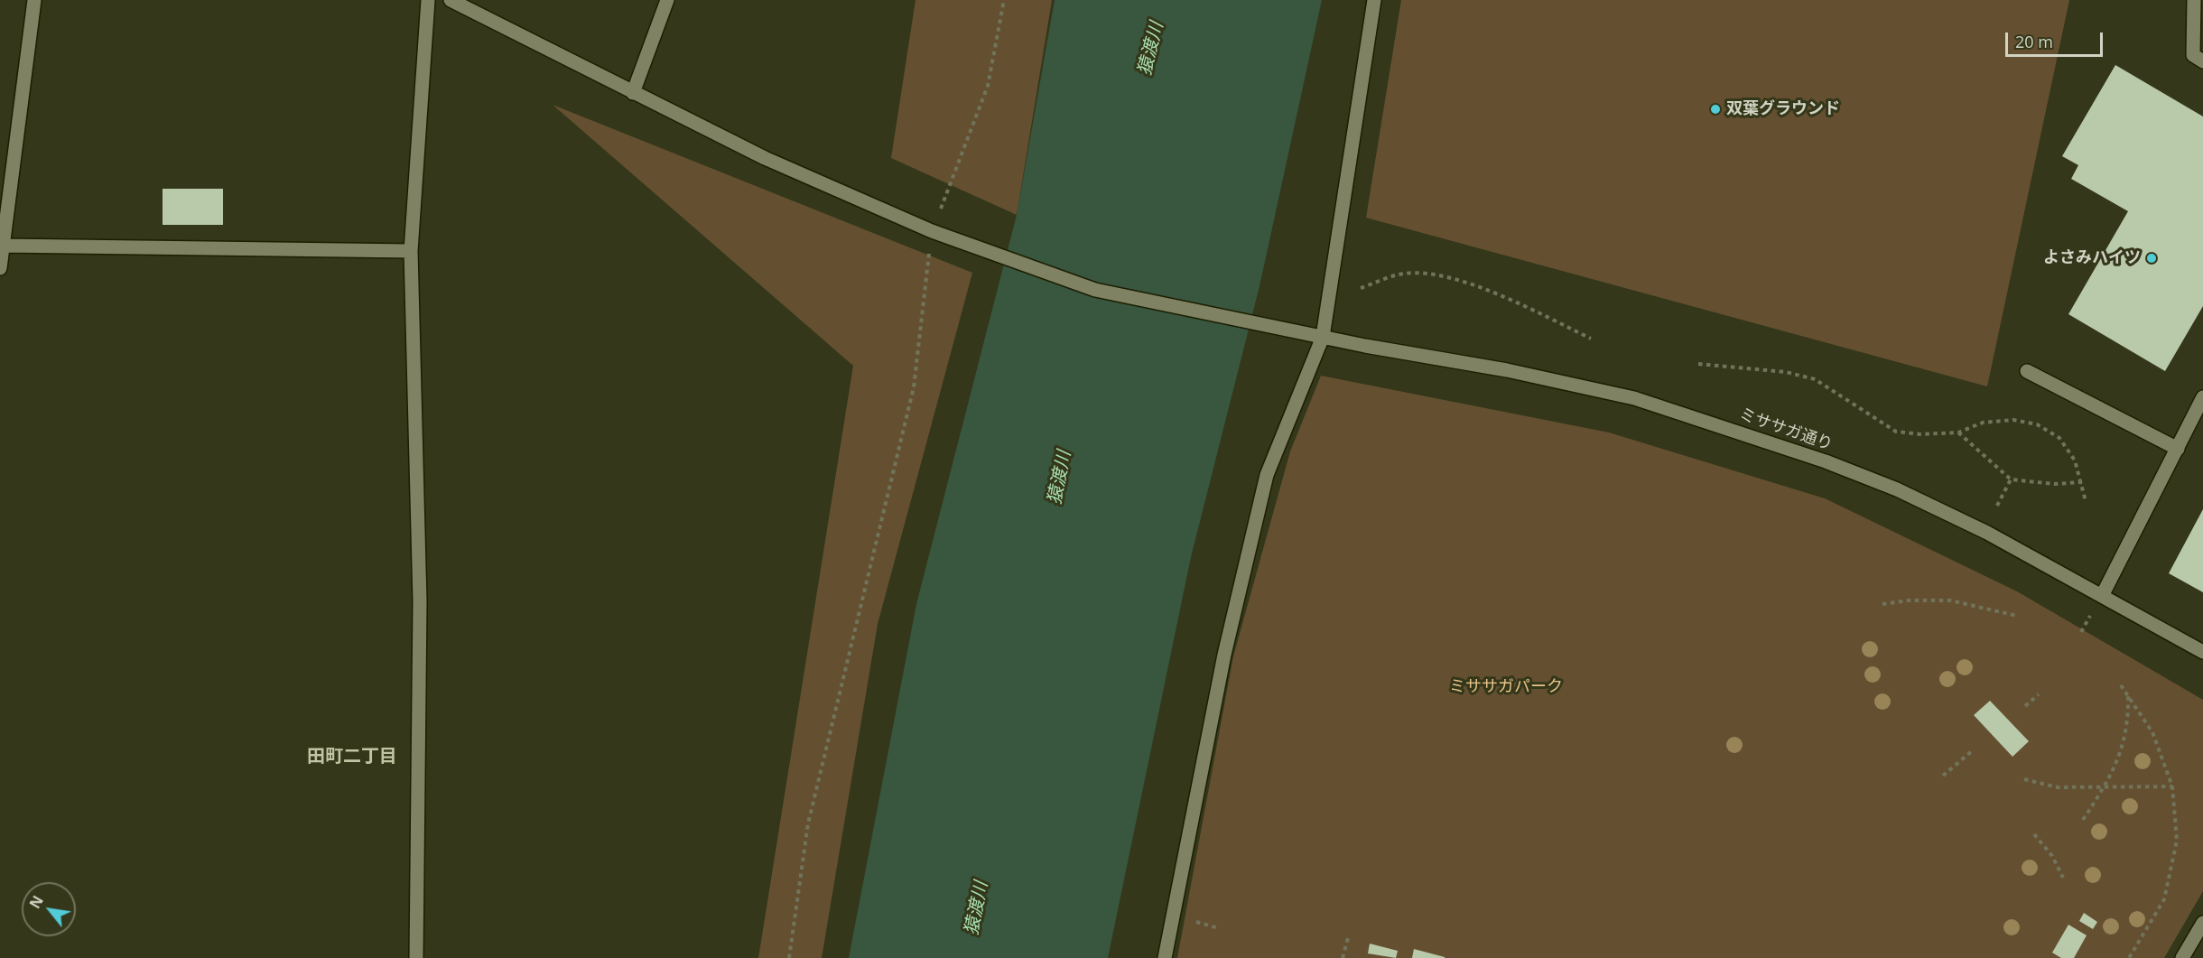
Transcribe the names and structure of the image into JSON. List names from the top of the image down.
{
  "streets": {
    "street": ["ミササガ通り"]
  },
  "districts": ["田町二丁目"],
  "water": ["猿渡川"],
  "parks": ["ミササガパーク"],
  "places": ["双葉グラウンド", "よさみハイツ"],
  "scale_bar": "20 m",
  "north": "top left"
}
